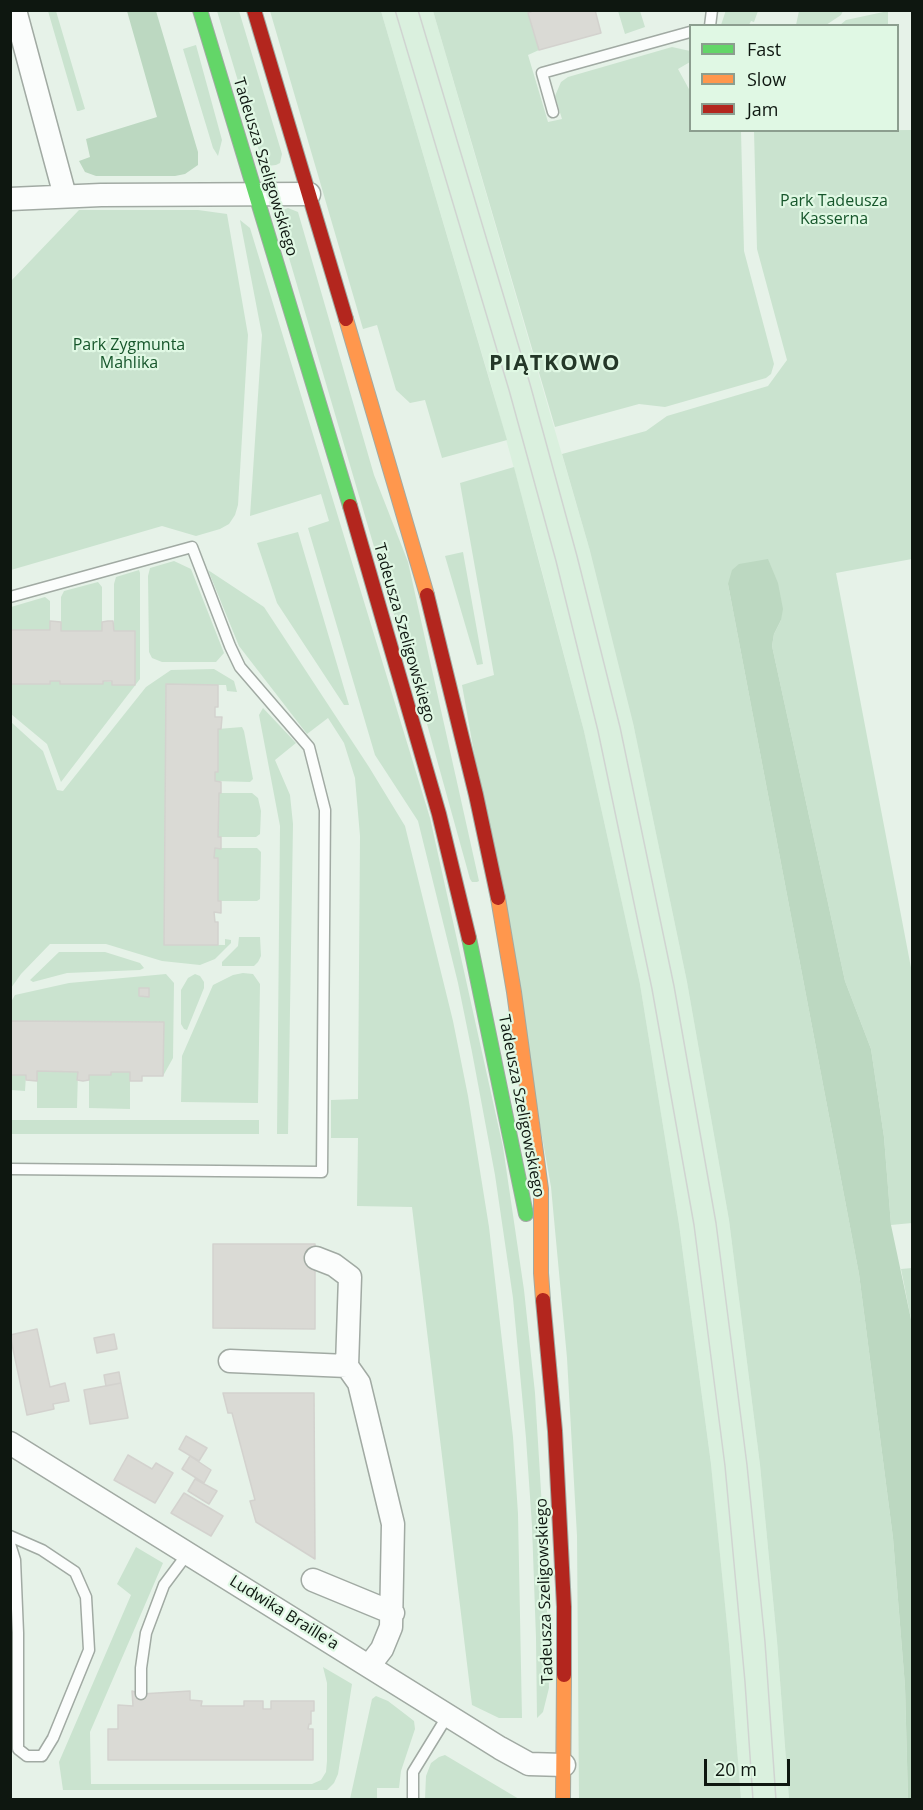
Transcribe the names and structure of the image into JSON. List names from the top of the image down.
{
  "streets": {
    "street": ["Tadeusza Szeligowskiego", "Ludwika Braille'a"]
  },
  "crossings": [
    ["Tadeusza Szeligowskiego", "Ludwika Braille'a"]
  ],
  "districts": ["PIĄTKOWO"],
  "parks": ["Park Tadeusza Kasserna", "Park Zygmunta Mahlika"],
  "legend": ["Fast", "Slow", "Jam"],
  "scale_bar": "20 m"
}
